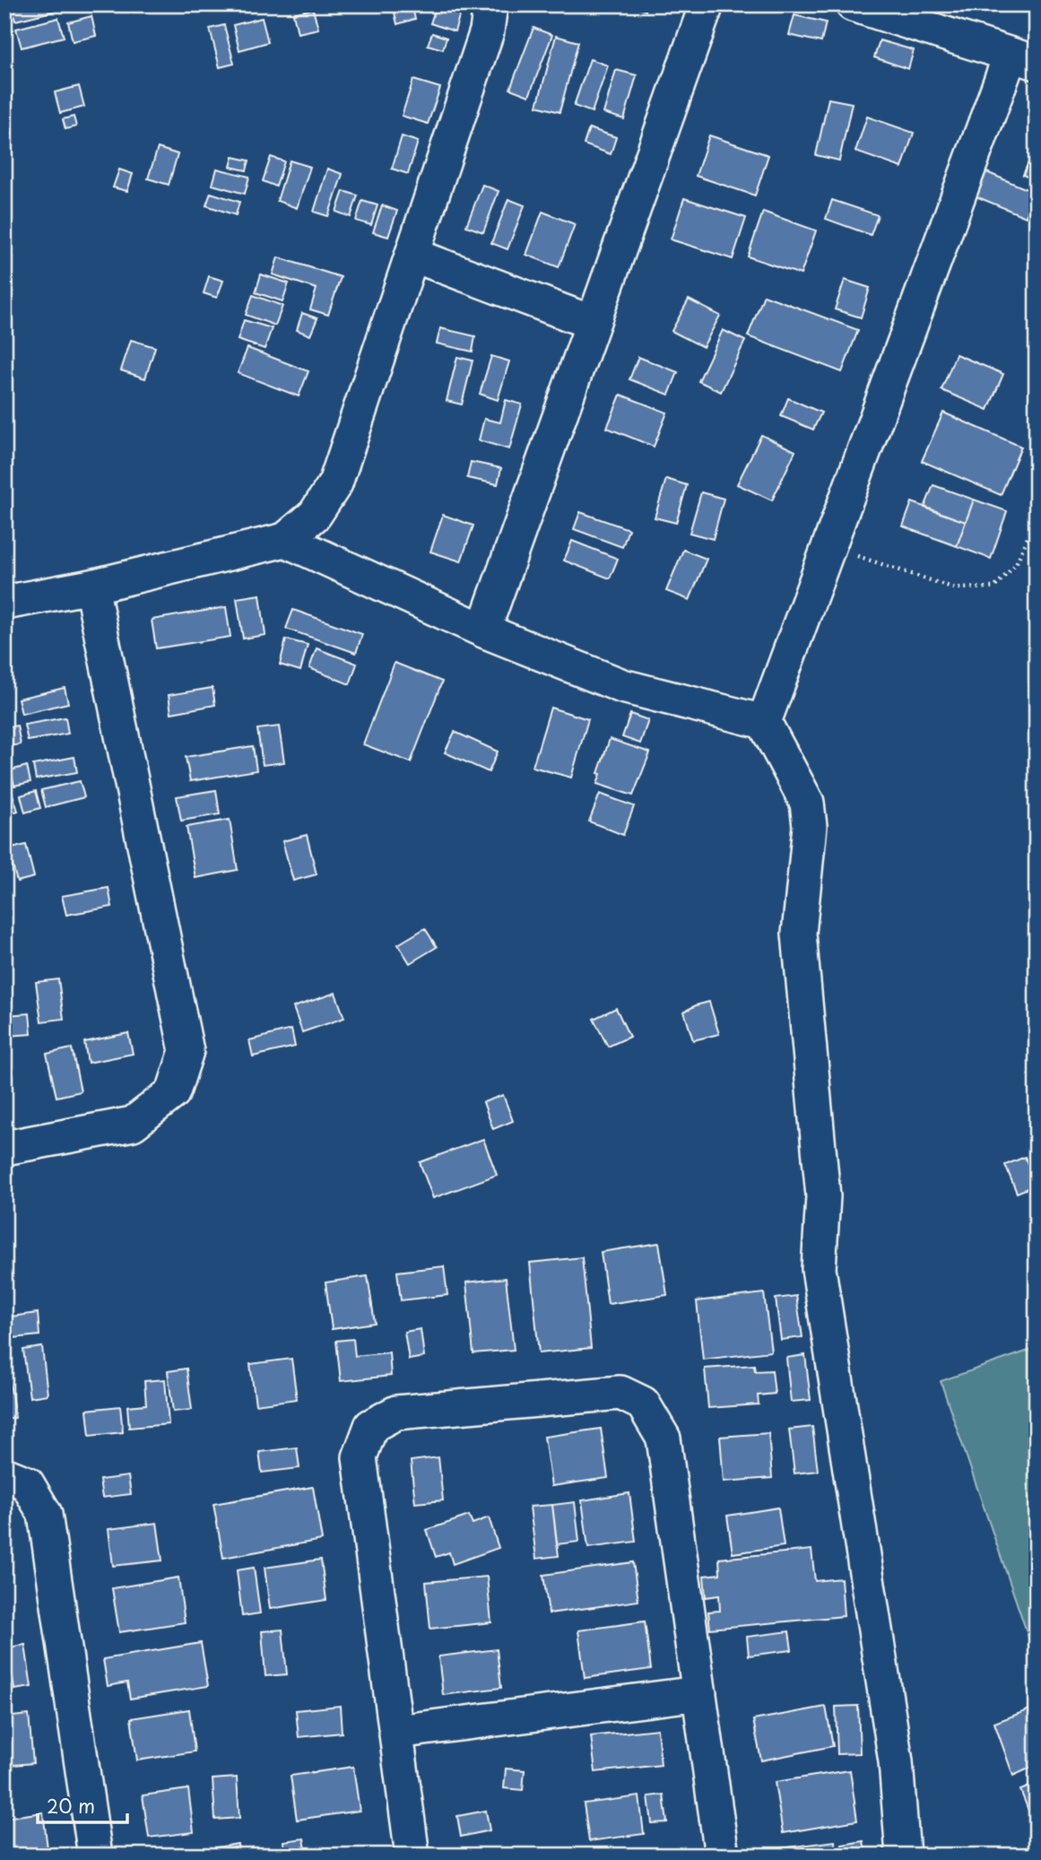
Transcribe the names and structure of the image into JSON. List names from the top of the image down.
{
  "scale_bar": "20 m"
}
